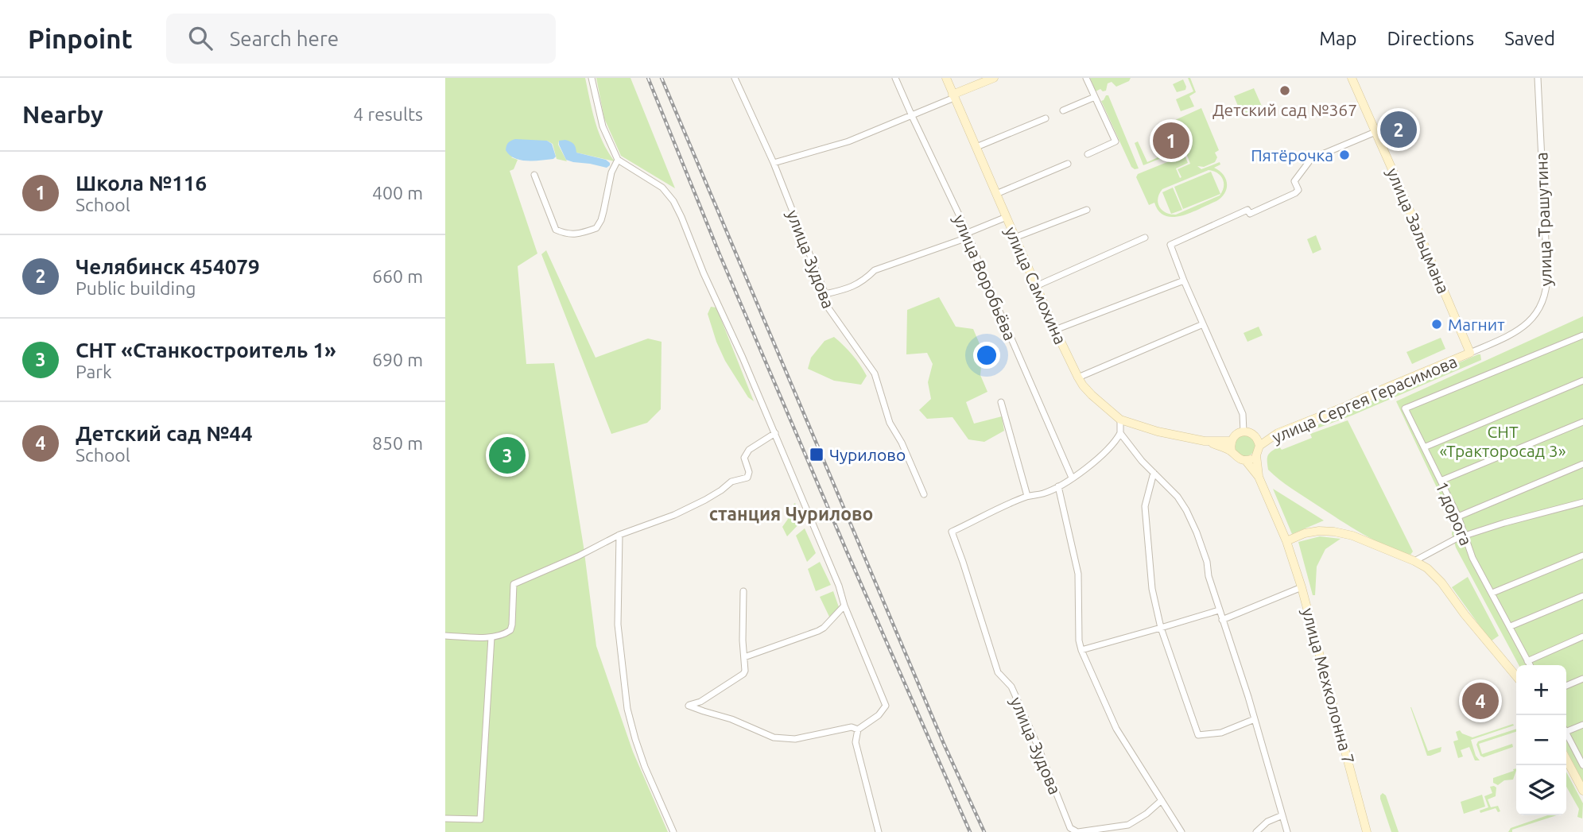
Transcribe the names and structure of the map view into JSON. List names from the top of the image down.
{
  "streets": {
    "street": [
      "улица Трашутина",
      "улица Зальцмана",
      "улица Зудова",
      "улица Воробьёва",
      "улица Самохина",
      "улица Сергея Герасимова",
      "1 дорога",
      "улица Мехколонна 7"
    ]
  },
  "crossings": [
    ["улица Трашутина", "улица Зальцмана"],
    ["улица Трашутина", "улица Сергея Герасимова"],
    ["улица Зальцмана", "улица Сергея Герасимова"]
  ],
  "districts": ["станция Чурилово"],
  "parks": ["СНТ «Тракторосад 3»"],
  "places": {
    "other": ["Детский сад №367", "Пятёрочка", "Магнит"],
    "transit": ["Чурилово"]
  },
  "page": {
    "header": "Pinpoint",
    "search": "Search here",
    "nav": ["Map", "Directions", "Saved"],
    "heading": ["Nearby", "4 results"],
    "pins": [
      "2",
      "1",
      "3",
      "4"
    ],
    "list": [
      {
        "mark": "1",
        "name": "Школа №116",
        "note": "School",
        "value": "400 m"
      },
      {
        "mark": "2",
        "name": "Челябинск 454079",
        "note": "Public building",
        "value": "660 m"
      },
      {
        "mark": "3",
        "name": "СНТ «Станкостроитель 1»",
        "note": "Park",
        "value": "690 m"
      },
      {
        "mark": "4",
        "name": "Детский сад №44",
        "note": "School",
        "value": "850 m"
      }
    ],
    "map_buttons": ["+", "−"]
  }
}
